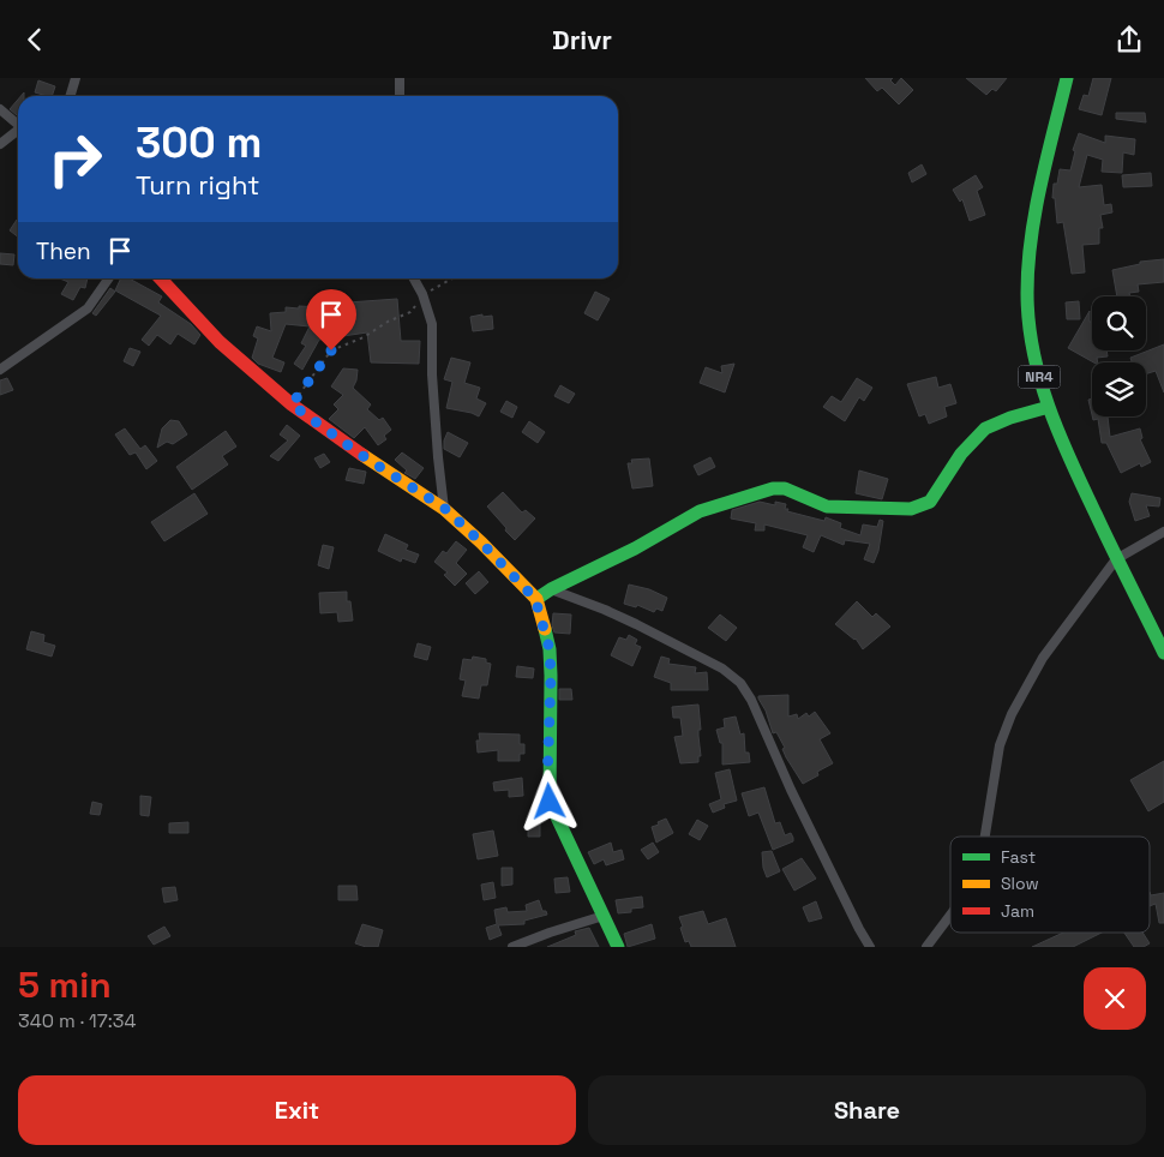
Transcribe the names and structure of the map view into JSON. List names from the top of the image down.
{
  "streets": {
    "main road": ["NR4"]
  },
  "legend": ["Fast", "Slow", "Jam"],
  "page": {
    "header": "Drivr",
    "turn": ["300 m", "Turn right"],
    "then": "Then",
    "heading": ["5 min", "340 m · 17:34"],
    "buttons": ["Exit", "Share"]
  }
}
